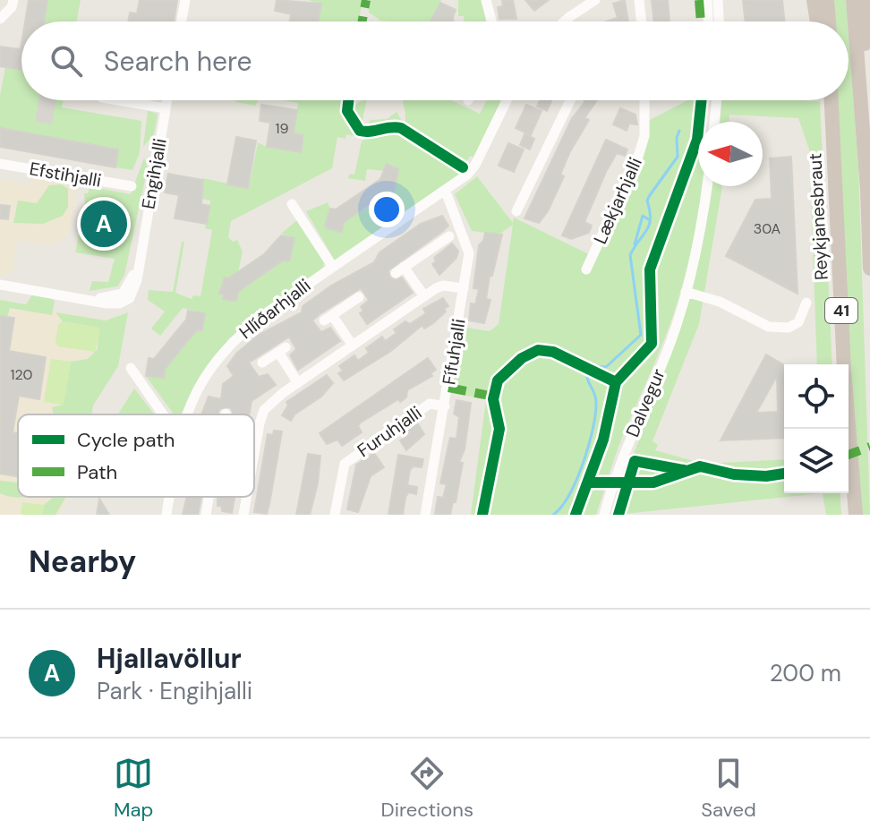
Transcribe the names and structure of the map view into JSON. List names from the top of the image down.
{
  "streets": {
    "highway": ["Reykjanesbraut", "41"],
    "street": [
      "Engihjalli",
      "Efstihjalli",
      "Lækjarhjalli",
      "Hlíðarhjalli",
      "Fífuhjalli",
      "Dalvegur",
      "Furuhjalli"
    ]
  },
  "crossings": [
    ["Hlíðarhjalli", "Fífuhjalli"],
    ["Fífuhjalli", "Furuhjalli"]
  ],
  "house_numbers": ["19", "30A", "120"],
  "legend": ["Cycle path", "Path"],
  "north": "left",
  "page": {
    "search": "Search here",
    "pins": "A",
    "heading": "Nearby",
    "list": [
      {
        "mark": "A",
        "name": "Hjallavöllur",
        "note": "Park · Engihjalli",
        "value": "200 m"
      }
    ],
    "nav": ["Map", "Directions", "Saved"]
  }
}
